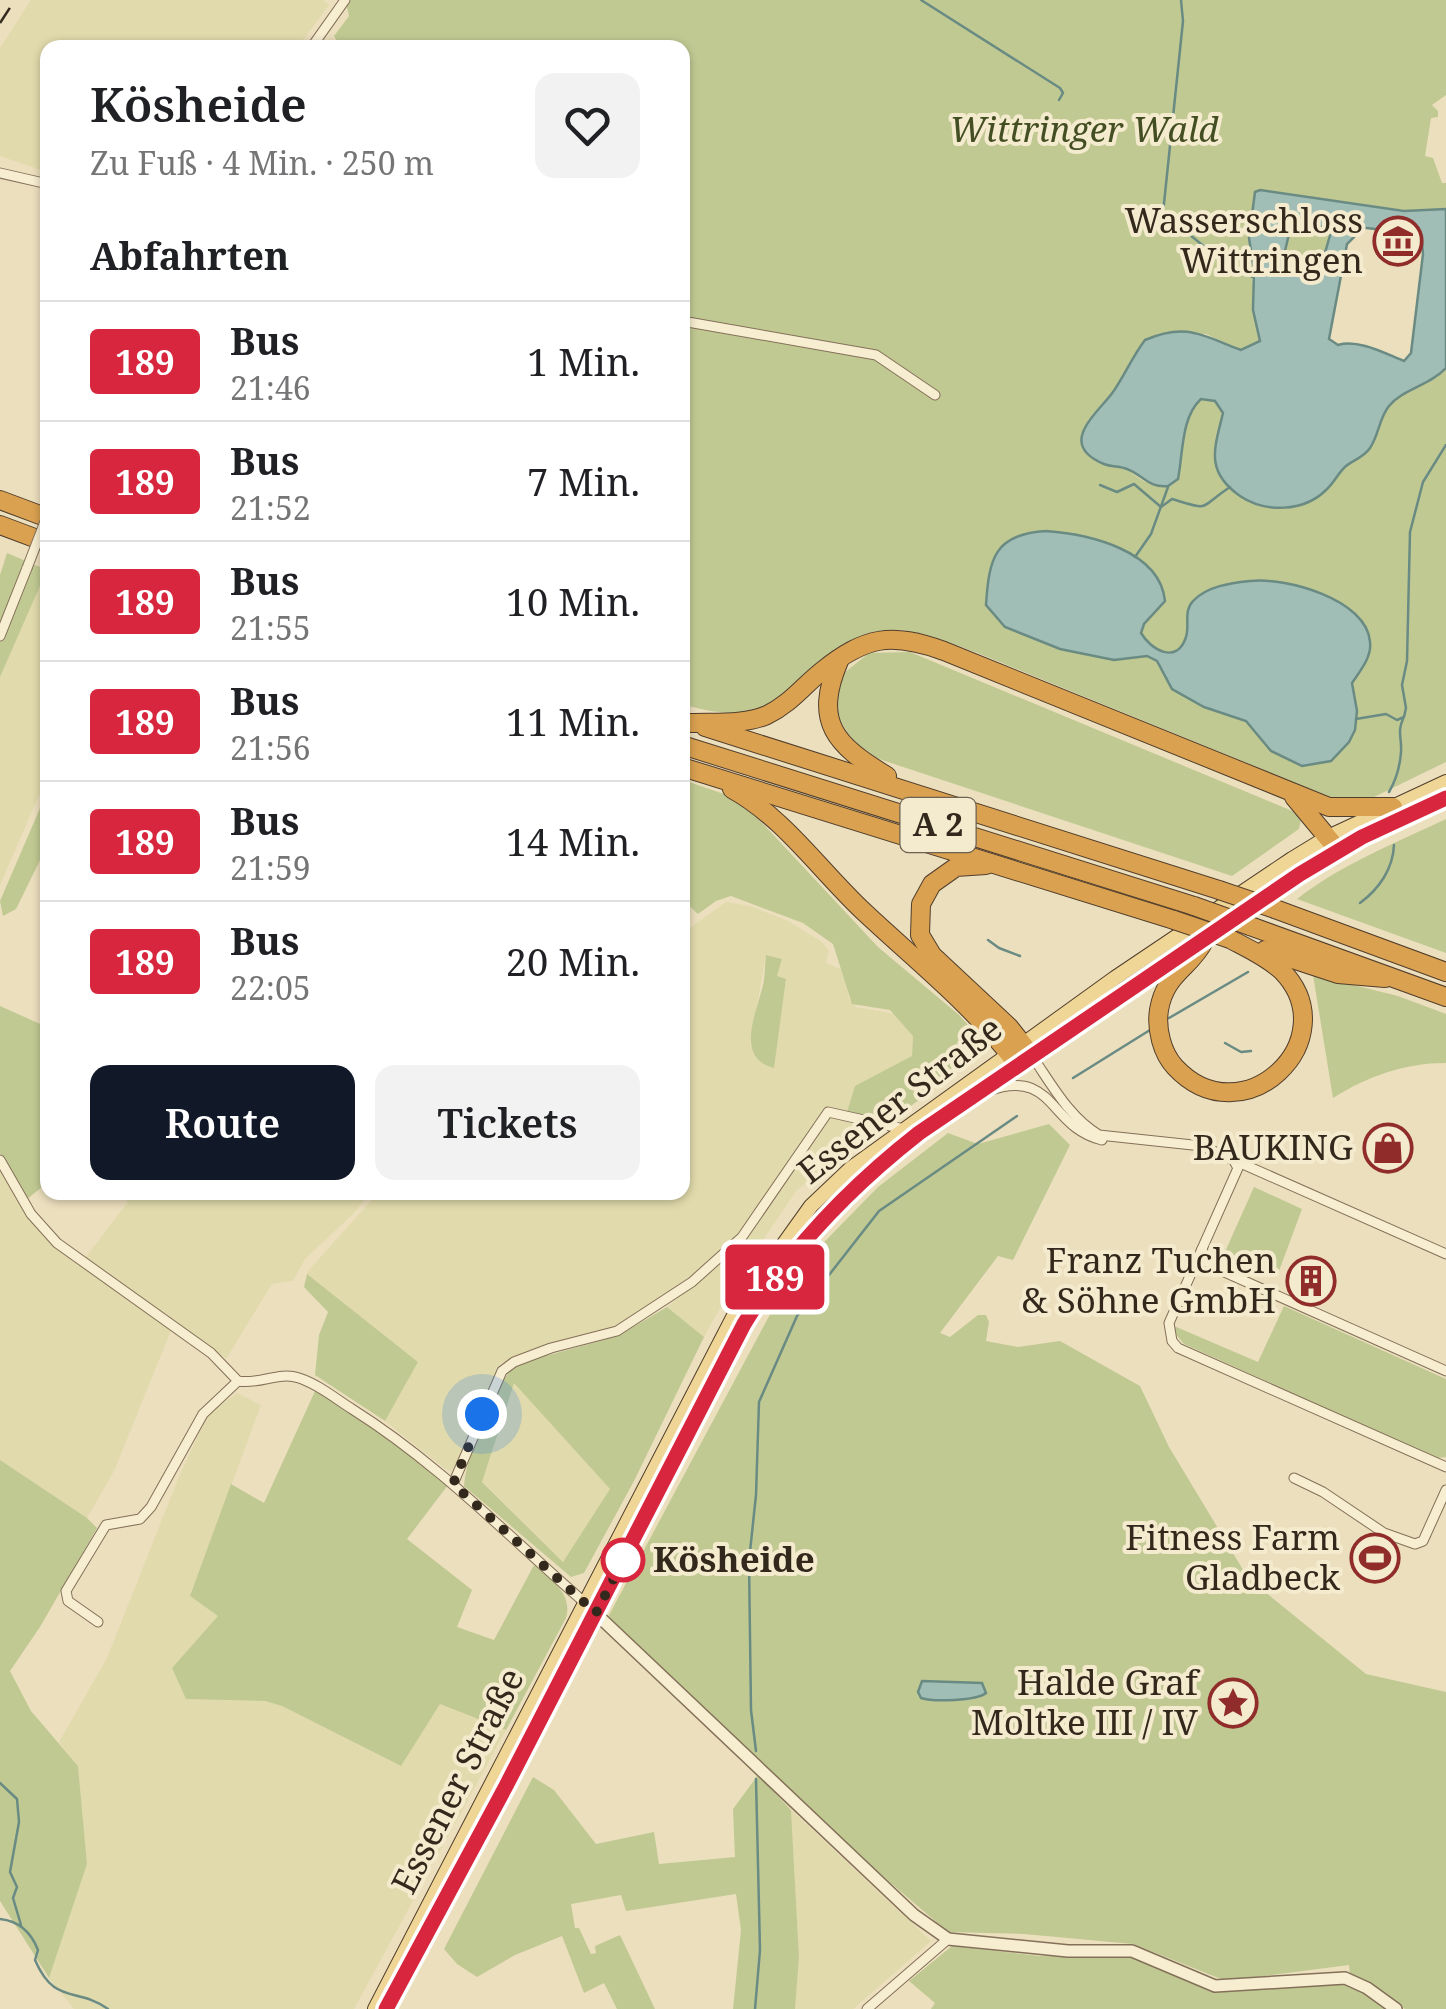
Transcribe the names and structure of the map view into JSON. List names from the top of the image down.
{
  "streets": {
    "highway": ["A 2"],
    "main road": ["Essener Straße"]
  },
  "parks": ["Wittringer Wald"],
  "places": {
    "museum": ["Wasserschloss Wittringen"],
    "shop": ["BAUKING"],
    "building": ["Franz Tuchen & Söhne GmbH"],
    "sports": ["Fitness Farm Gladbeck"],
    "other": ["Kösheide"],
    "place": ["Halde Graf Moltke III / IV"]
  },
  "lines": ["bus line 189"],
  "page": {
    "on_map": "189",
    "heading": [
      ["Kösheide", "Zu Fuß · 4 Min. · 250 m"],
      "Abfahrten"
    ],
    "list": [
      {
        "mark": "189",
        "name": "Bus",
        "note": "21:46",
        "value": "1 Min."
      },
      {
        "mark": "189",
        "name": "Bus",
        "note": "21:52",
        "value": "7 Min."
      },
      {
        "mark": "189",
        "name": "Bus",
        "note": "21:55",
        "value": "10 Min."
      },
      {
        "mark": "189",
        "name": "Bus",
        "note": "21:56",
        "value": "11 Min."
      },
      {
        "mark": "189",
        "name": "Bus",
        "note": "21:59",
        "value": "14 Min."
      },
      {
        "mark": "189",
        "name": "Bus",
        "note": "22:05",
        "value": "20 Min."
      }
    ],
    "buttons": ["Route", "Tickets"]
  }
}
